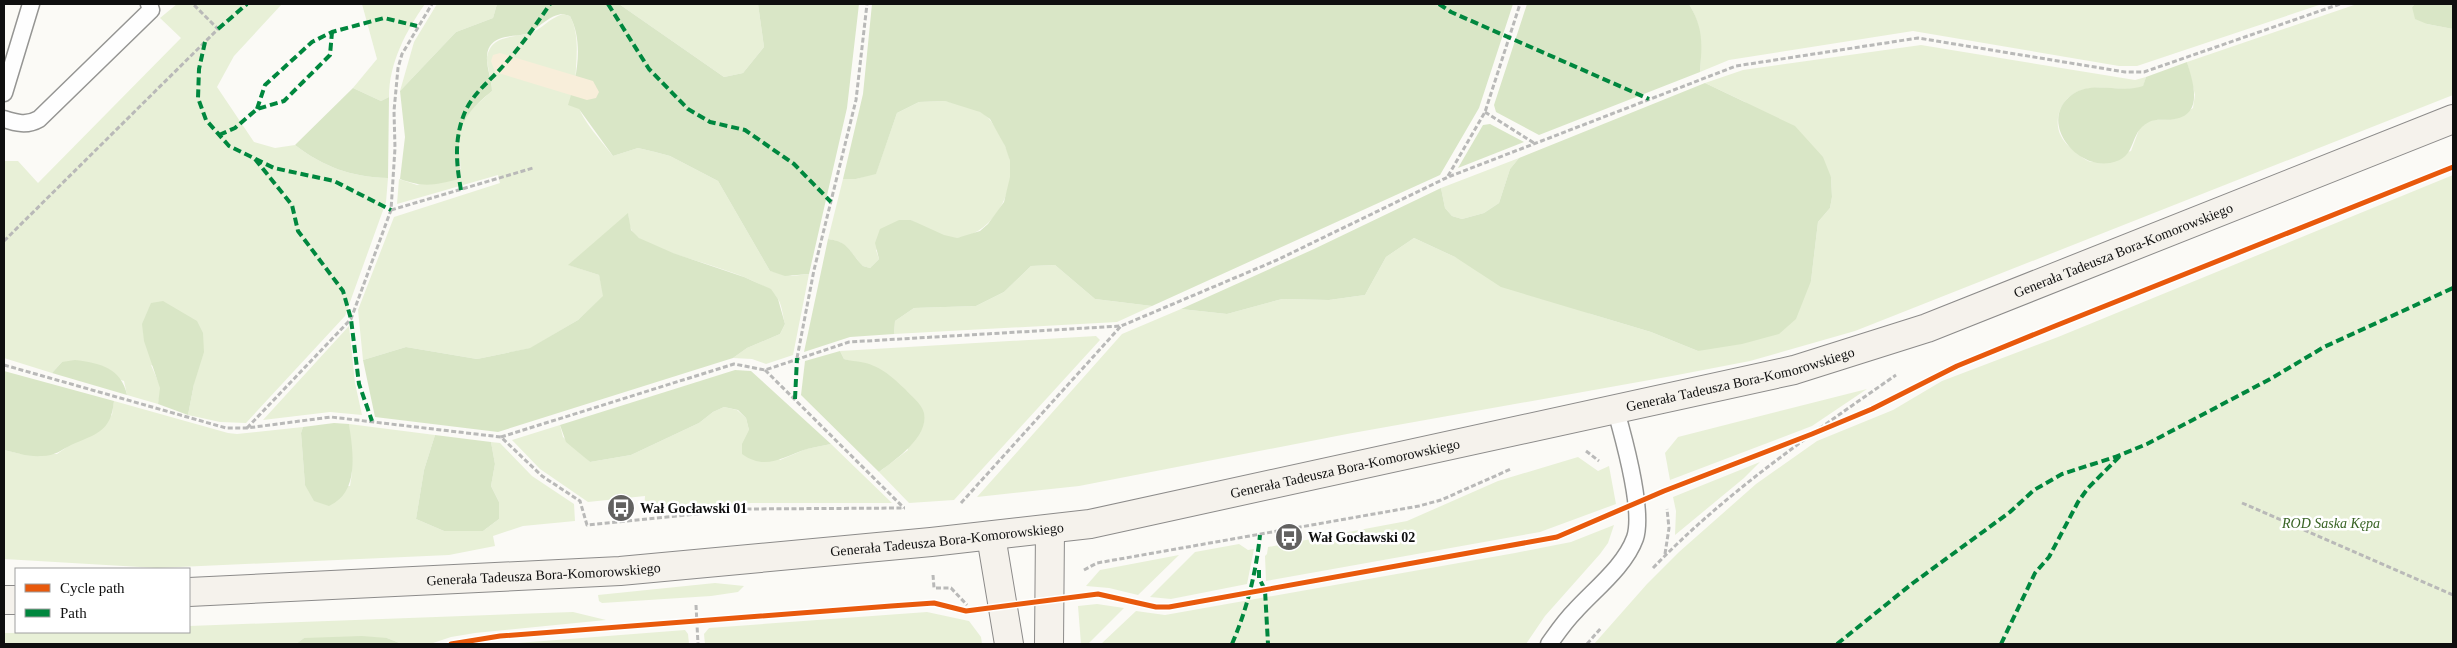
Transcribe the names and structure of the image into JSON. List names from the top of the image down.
{
  "streets": {
    "street": ["Generała Tadeusza Bora-Komorowskiego"]
  },
  "parks": ["ROD Saska Kępa"],
  "places": {
    "bus stop": ["Wał Gocławski 01", "Wał Gocławski 02"]
  },
  "legend": ["Cycle path", "Path"]
}
